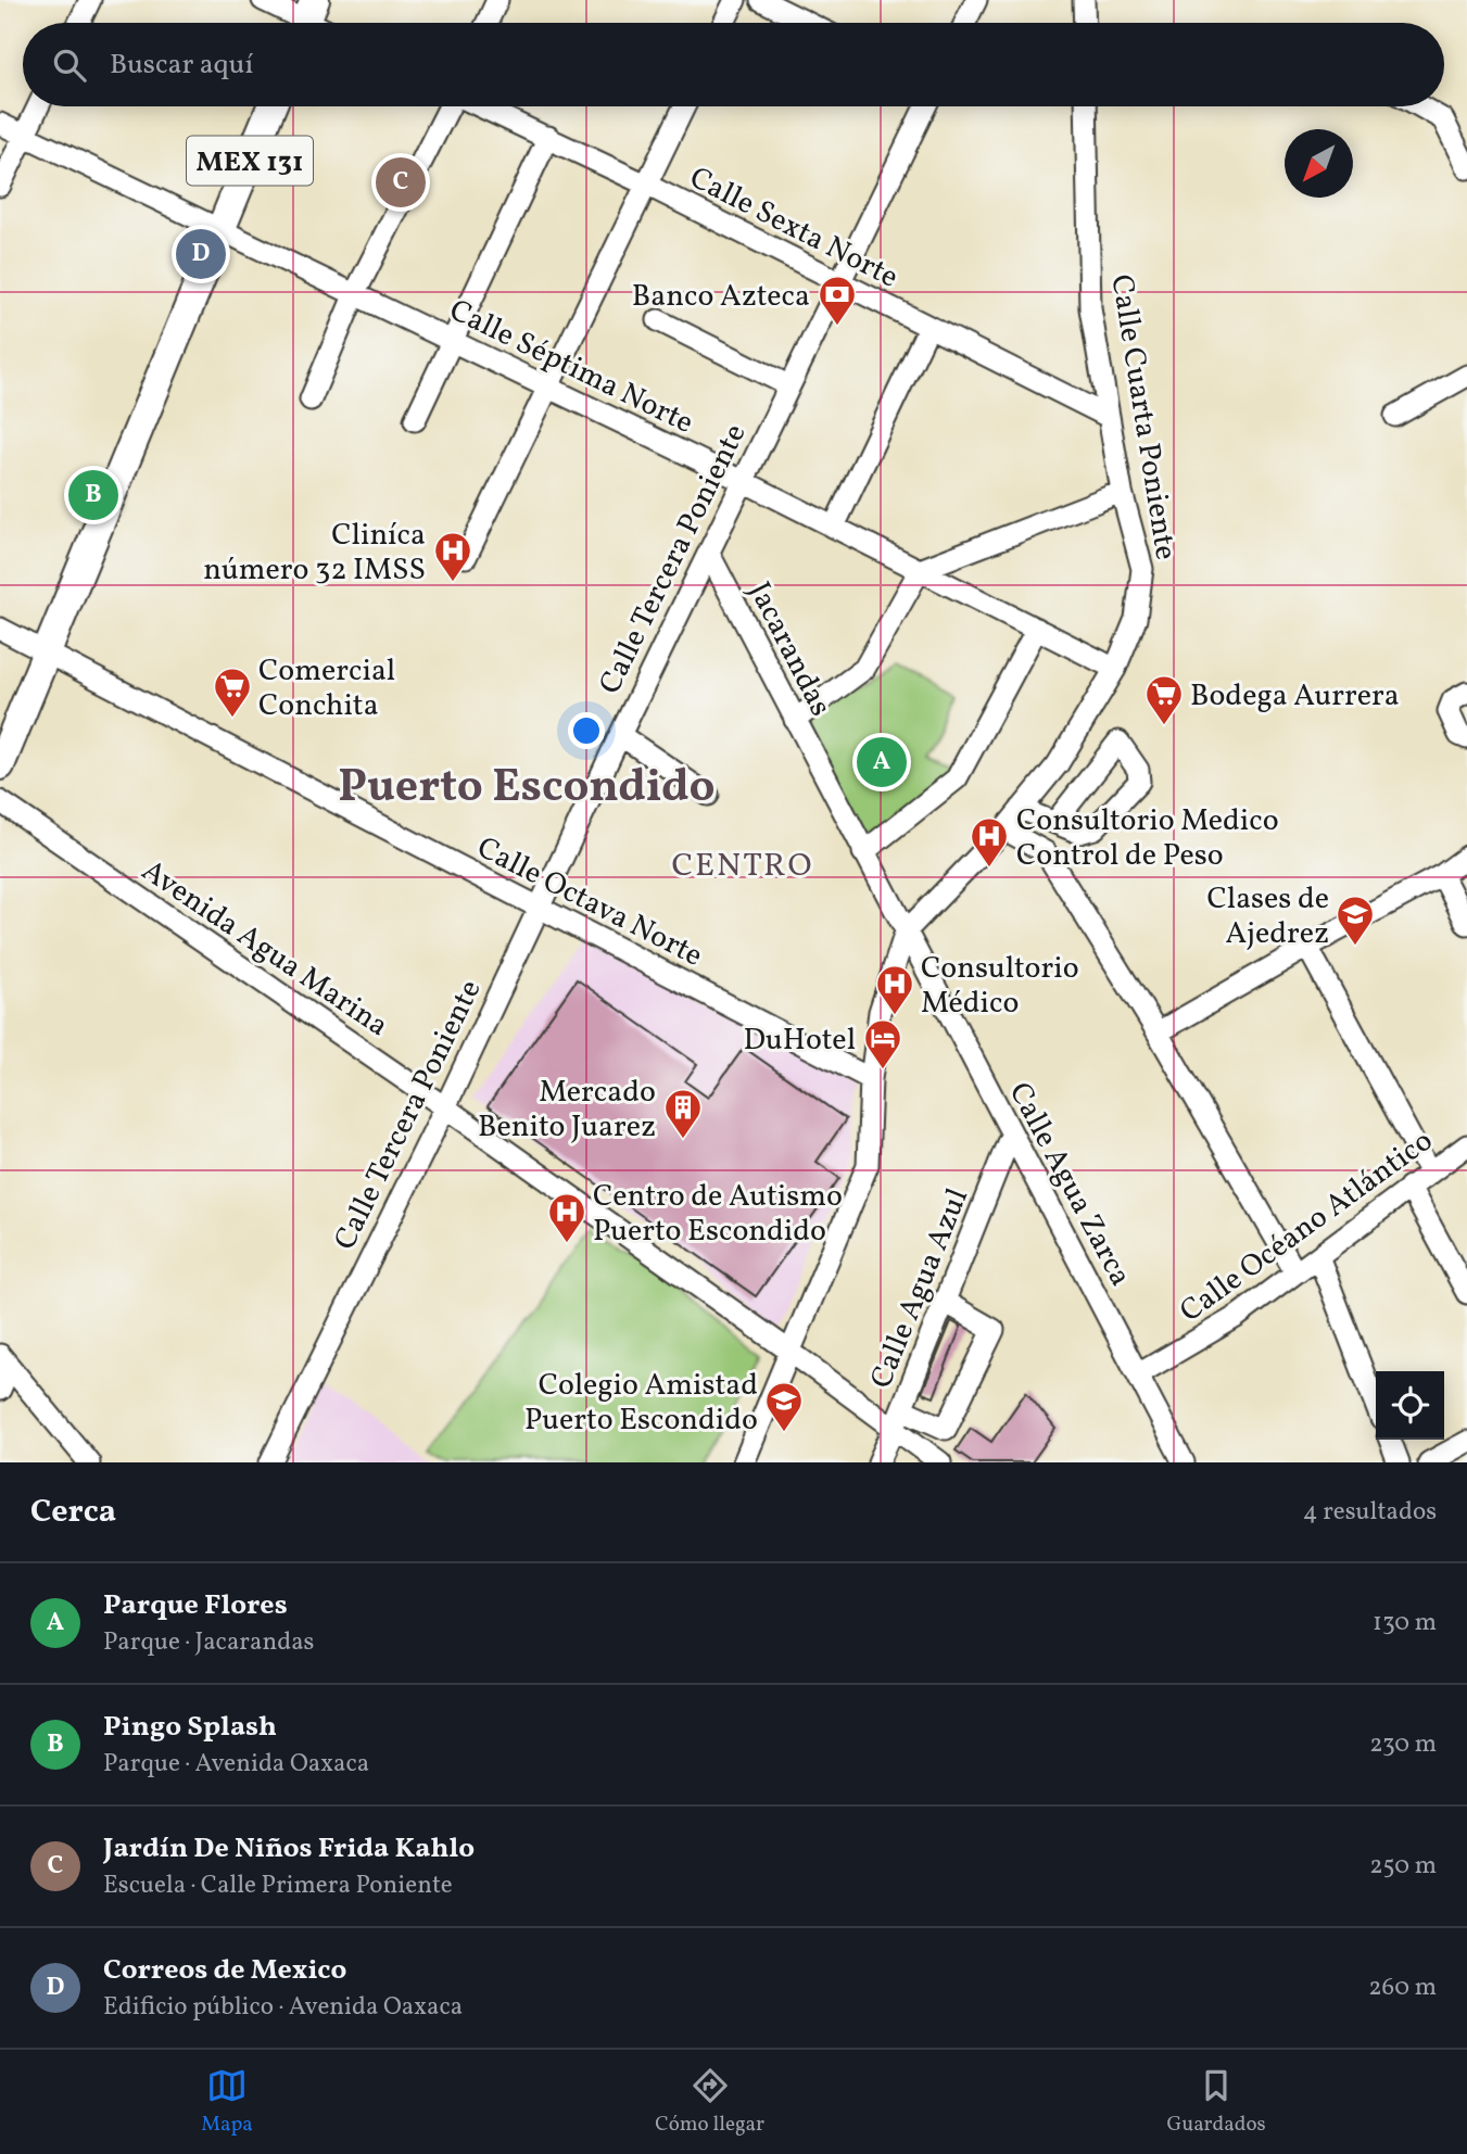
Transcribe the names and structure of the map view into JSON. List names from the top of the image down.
{
  "streets": {
    "main road": ["MEX 131"],
    "street": [
      "Calle Sexta Norte",
      "Calle Séptima Norte",
      "Calle Cuarta Poniente",
      "Calle Tercera Poniente",
      "Jacarandas",
      "Calle Octava Norte",
      "Avenida Agua Marina",
      "Calle Agua Zarca",
      "Calle Océano Atlántico",
      "Calle Agua Azul"
    ]
  },
  "crossings": [
    ["MEX 131", "Calle Séptima Norte"],
    ["MEX 131", "Calle Octava Norte"],
    ["Calle Sexta Norte", "Calle Cuarta Poniente"],
    ["Calle Sexta Norte", "Calle Tercera Poniente"],
    ["Calle Séptima Norte", "Calle Cuarta Poniente"],
    ["Calle Séptima Norte", "Calle Tercera Poniente"],
    ["Calle Cuarta Poniente", "Jacarandas"],
    ["Calle Cuarta Poniente", "Calle Octava Norte"],
    ["Calle Cuarta Poniente", "Avenida Agua Marina"],
    ["Calle Cuarta Poniente", "Calle Agua Zarca"],
    ["Calle Tercera Poniente", "Jacarandas"],
    ["Calle Tercera Poniente", "Calle Octava Norte"],
    ["Calle Tercera Poniente", "Avenida Agua Marina"],
    ["Jacarandas", "Calle Agua Zarca"],
    ["Avenida Agua Marina", "Calle Agua Azul"],
    ["Calle Agua Zarca", "Calle Océano Atlántico"],
    ["Calle Agua Zarca", "Calle Agua Azul"]
  ],
  "districts": ["Puerto Escondido", "CENTRO"],
  "places": {
    "bank": ["Banco Azteca"],
    "hospital": [
      "Cliníca número 32 IMSS",
      "Consultorio Medico Control de Peso",
      "Consultorio Médico",
      "Centro de Autismo Puerto Escondido"
    ],
    "supermarket": ["Comercial Conchita", "Bodega Aurrera"],
    "school or university": ["Clases de Ajedrez", "Colegio Amistad Puerto Escondido"],
    "hotel": ["DuHotel"],
    "building": ["Mercado Benito Juarez"]
  },
  "north": "bottom left",
  "page": {
    "search": "Buscar aquí",
    "pins": [
      "C",
      "D",
      "B",
      "A"
    ],
    "heading": ["Cerca", "4 resultados"],
    "list": [
      {
        "mark": "A",
        "name": "Parque Flores",
        "note": "Parque · Jacarandas",
        "value": "130 m"
      },
      {
        "mark": "B",
        "name": "Pingo Splash",
        "note": "Parque · Avenida Oaxaca",
        "value": "230 m"
      },
      {
        "mark": "C",
        "name": "Jardín De Niños Frida Kahlo",
        "note": "Escuela · Calle Primera Poniente",
        "value": "250 m"
      },
      {
        "mark": "D",
        "name": "Correos de Mexico",
        "note": "Edificio público · Avenida Oaxaca",
        "value": "260 m"
      }
    ],
    "nav": ["Mapa", "Cómo llegar", "Guardados"]
  }
}
